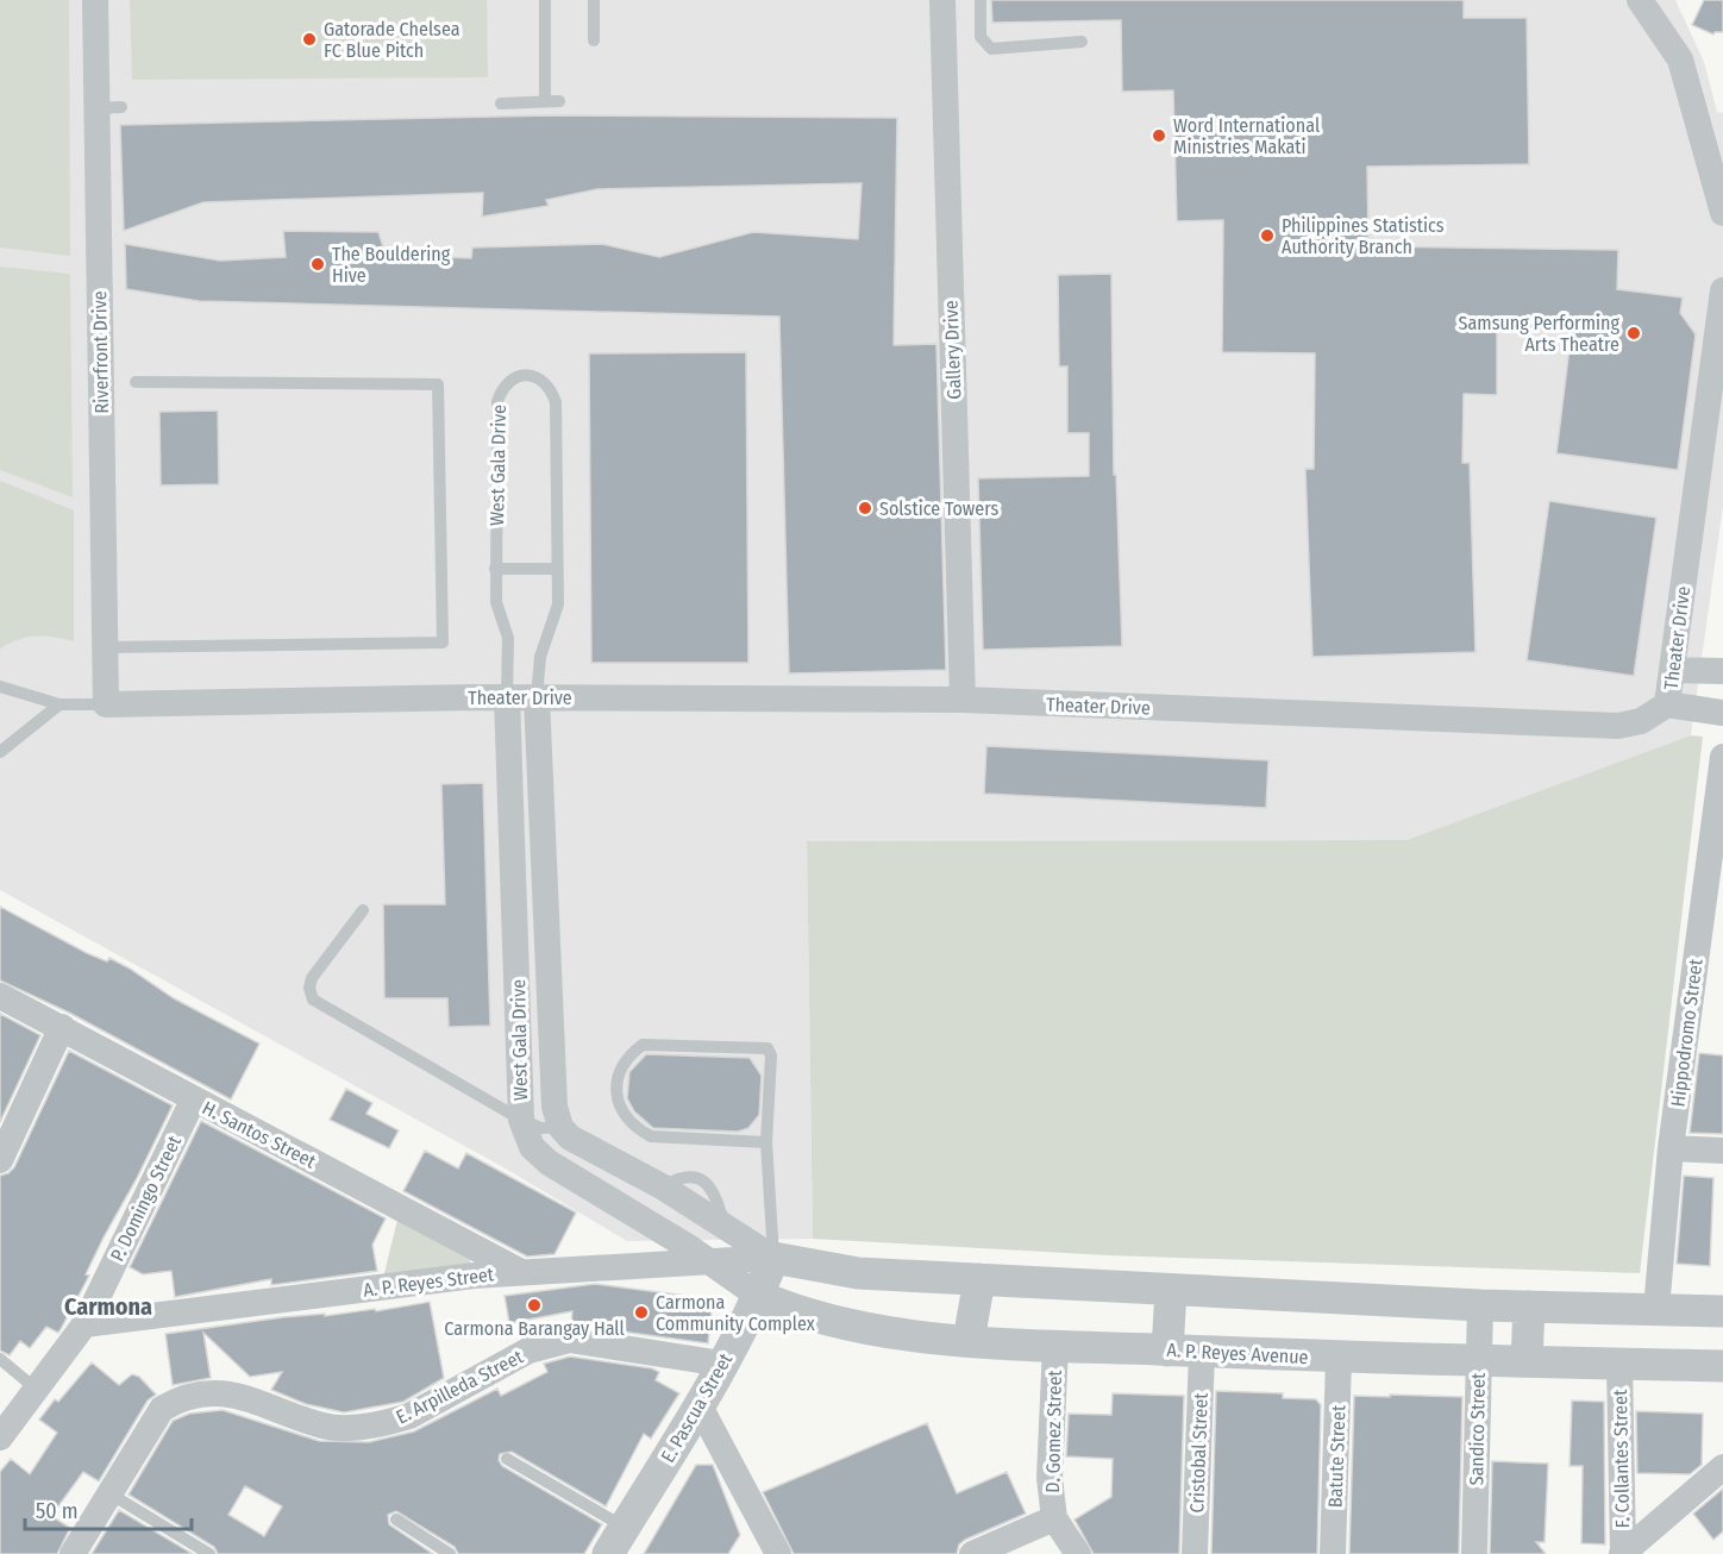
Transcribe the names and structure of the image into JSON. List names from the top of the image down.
{
  "streets": {
    "street": [
      "Gallery Drive",
      "Riverfront Drive",
      "West Gala Drive",
      "Theater Drive",
      "Hippodromo Street",
      "H. Santos Street",
      "P. Domingo Street",
      "A. P. Reyes Street",
      "A. P. Reyes Avenue",
      "E. Arpilleda Street",
      "E. Pascua Street",
      "Sandico Street",
      "D. Gomez Street",
      "Cristobal Street",
      "Batute Street",
      "F. Collantes Street"
    ]
  },
  "crossings": [
    ["Gallery Drive", "Theater Drive"],
    ["Riverfront Drive", "Theater Drive"],
    ["West Gala Drive", "Theater Drive"],
    ["West Gala Drive", "A. P. Reyes Street"],
    ["West Gala Drive", "A. P. Reyes Avenue"],
    ["West Gala Drive", "E. Pascua Street"],
    ["H. Santos Street", "P. Domingo Street"],
    ["H. Santos Street", "A. P. Reyes Street"],
    ["P. Domingo Street", "A. P. Reyes Street"],
    ["A. P. Reyes Street", "E. Pascua Street"],
    ["A. P. Reyes Avenue", "E. Pascua Street"],
    ["A. P. Reyes Avenue", "Sandico Street"],
    ["A. P. Reyes Avenue", "D. Gomez Street"],
    ["A. P. Reyes Avenue", "Cristobal Street"],
    ["A. P. Reyes Avenue", "Batute Street"],
    ["A. P. Reyes Avenue", "F. Collantes Street"],
    ["E. Arpilleda Street", "E. Pascua Street"]
  ],
  "districts": ["Carmona"],
  "places": [
    "Gatorade Chelsea FC Blue Pitch",
    "Word International Ministries Makati",
    "Philippines Statistics Authority Branch",
    "The Bouldering Hive",
    "Samsung Performing Arts Theatre",
    "Solstice Towers",
    "Carmona Barangay Hall",
    "Carmona Community Complex"
  ],
  "scale_bar": "50 m"
}
